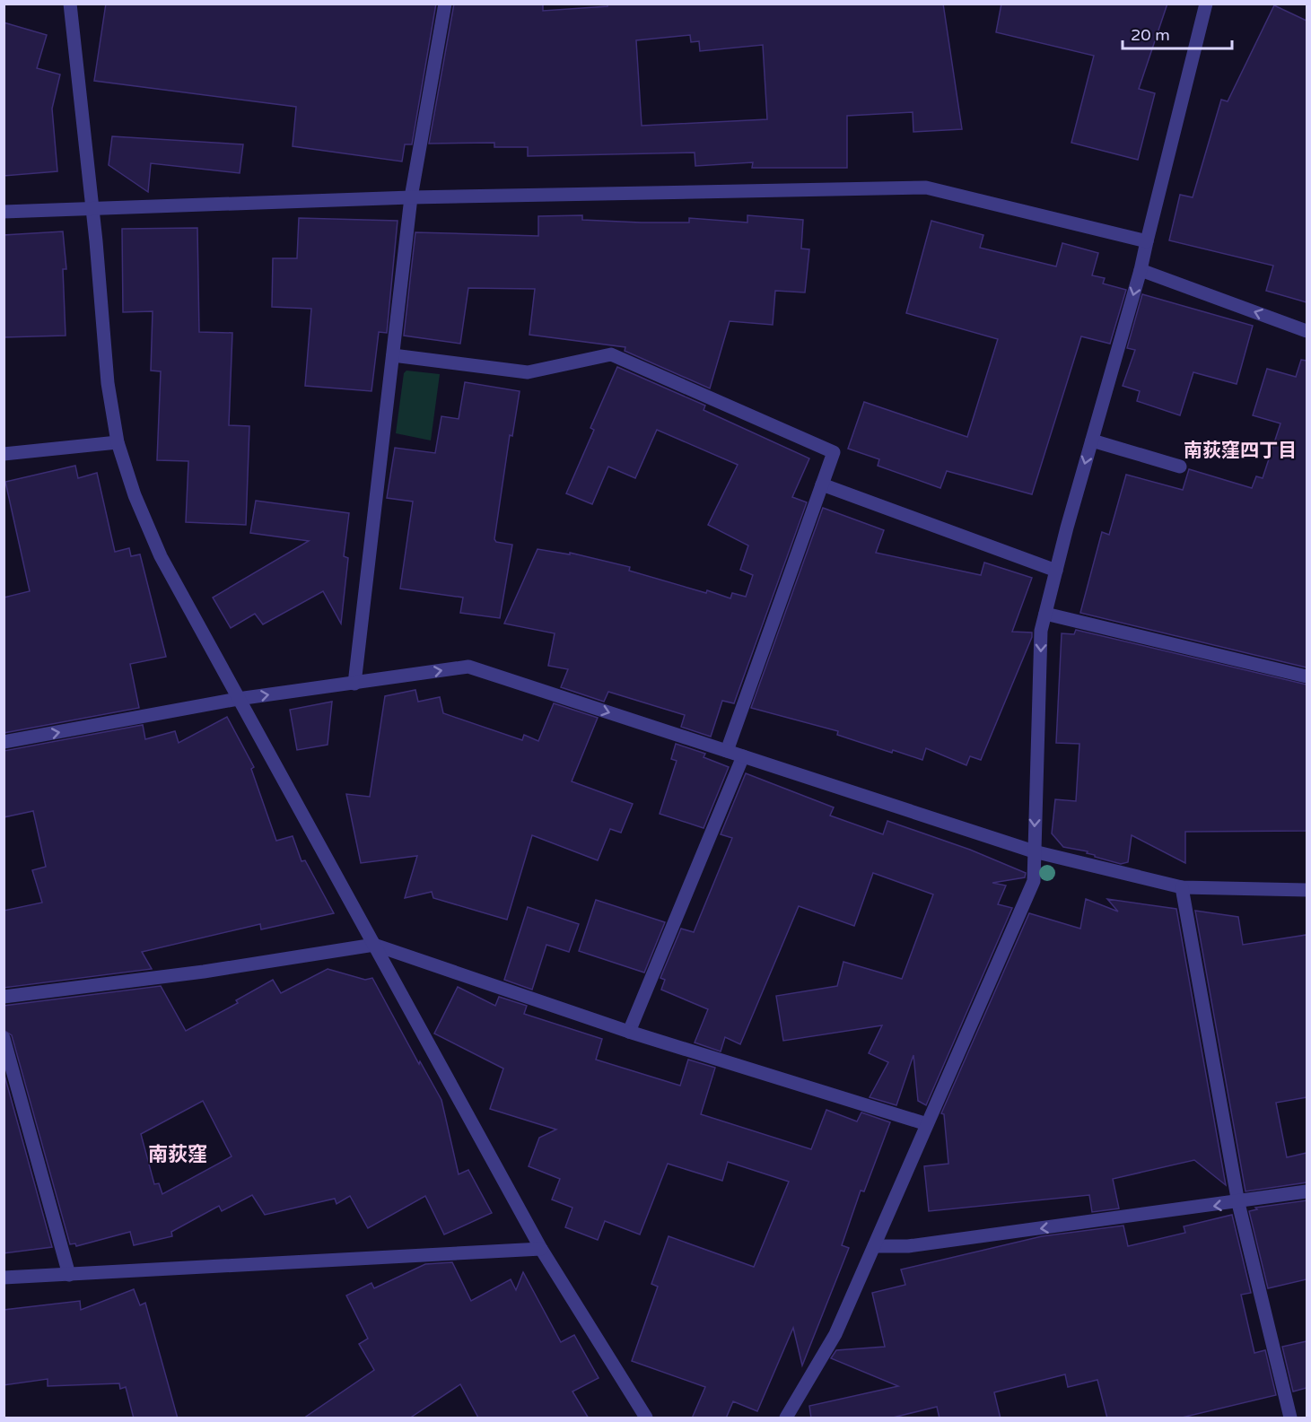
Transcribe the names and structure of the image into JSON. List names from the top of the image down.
{
  "districts": ["南荻窪四丁目", "南荻窪"],
  "scale_bar": "20 m"
}
